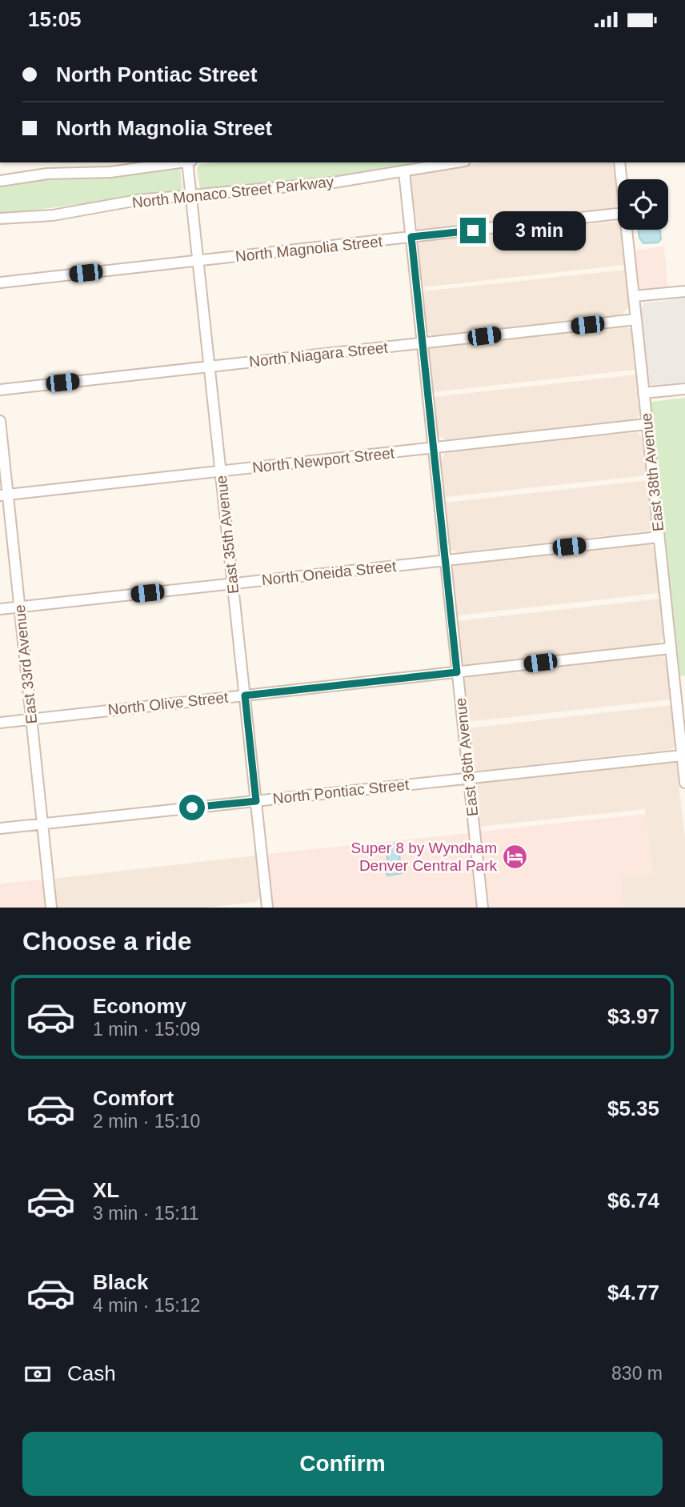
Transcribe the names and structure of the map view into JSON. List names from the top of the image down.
{
  "streets": {
    "street": [
      "North Monaco Street Parkway",
      "North Magnolia Street",
      "North Niagara Street",
      "North Newport Street",
      "East 38th Avenue",
      "East 35th Avenue",
      "North Oneida Street",
      "East 33rd Avenue",
      "North Olive Street",
      "East 36th Avenue",
      "North Pontiac Street"
    ]
  },
  "crossings": [
    ["North Monaco Street Parkway", "East 35th Avenue"],
    ["North Monaco Street Parkway", "East 36th Avenue"],
    ["North Magnolia Street", "East 35th Avenue"],
    ["North Magnolia Street", "East 36th Avenue"],
    ["North Niagara Street", "East 38th Avenue"],
    ["North Niagara Street", "East 35th Avenue"],
    ["North Niagara Street", "East 36th Avenue"],
    ["North Newport Street", "East 38th Avenue"],
    ["North Newport Street", "East 35th Avenue"],
    ["North Newport Street", "East 33rd Avenue"],
    ["North Newport Street", "East 36th Avenue"],
    ["East 38th Avenue", "North Oneida Street"],
    ["East 38th Avenue", "North Olive Street"],
    ["East 38th Avenue", "North Pontiac Street"],
    ["East 35th Avenue", "North Oneida Street"],
    ["East 35th Avenue", "North Olive Street"],
    ["East 35th Avenue", "North Pontiac Street"],
    ["North Oneida Street", "East 33rd Avenue"],
    ["North Oneida Street", "East 36th Avenue"],
    ["East 33rd Avenue", "North Olive Street"],
    ["East 33rd Avenue", "North Pontiac Street"],
    ["North Olive Street", "East 36th Avenue"],
    ["East 36th Avenue", "North Pontiac Street"]
  ],
  "places": {
    "hotel": ["Super 8 by Wyndham Denver Central Park"]
  },
  "page": {
    "status": "15:05",
    "banner": ["North Pontiac Street", "North Magnolia Street"],
    "bubble": "3 min",
    "heading": "Choose a ride",
    "list": [
      {
        "name": "Economy",
        "note": "1 min · 15:09",
        "value": "$3.97"
      },
      {
        "name": "Comfort",
        "note": "2 min · 15:10",
        "value": "$5.35"
      },
      {
        "name": "XL",
        "note": "3 min · 15:11",
        "value": "$6.74"
      },
      {
        "name": "Black",
        "note": "4 min · 15:12",
        "value": "$4.77"
      }
    ],
    "pay": ["Cash", "830 m"],
    "buttons": "Confirm"
  }
}
